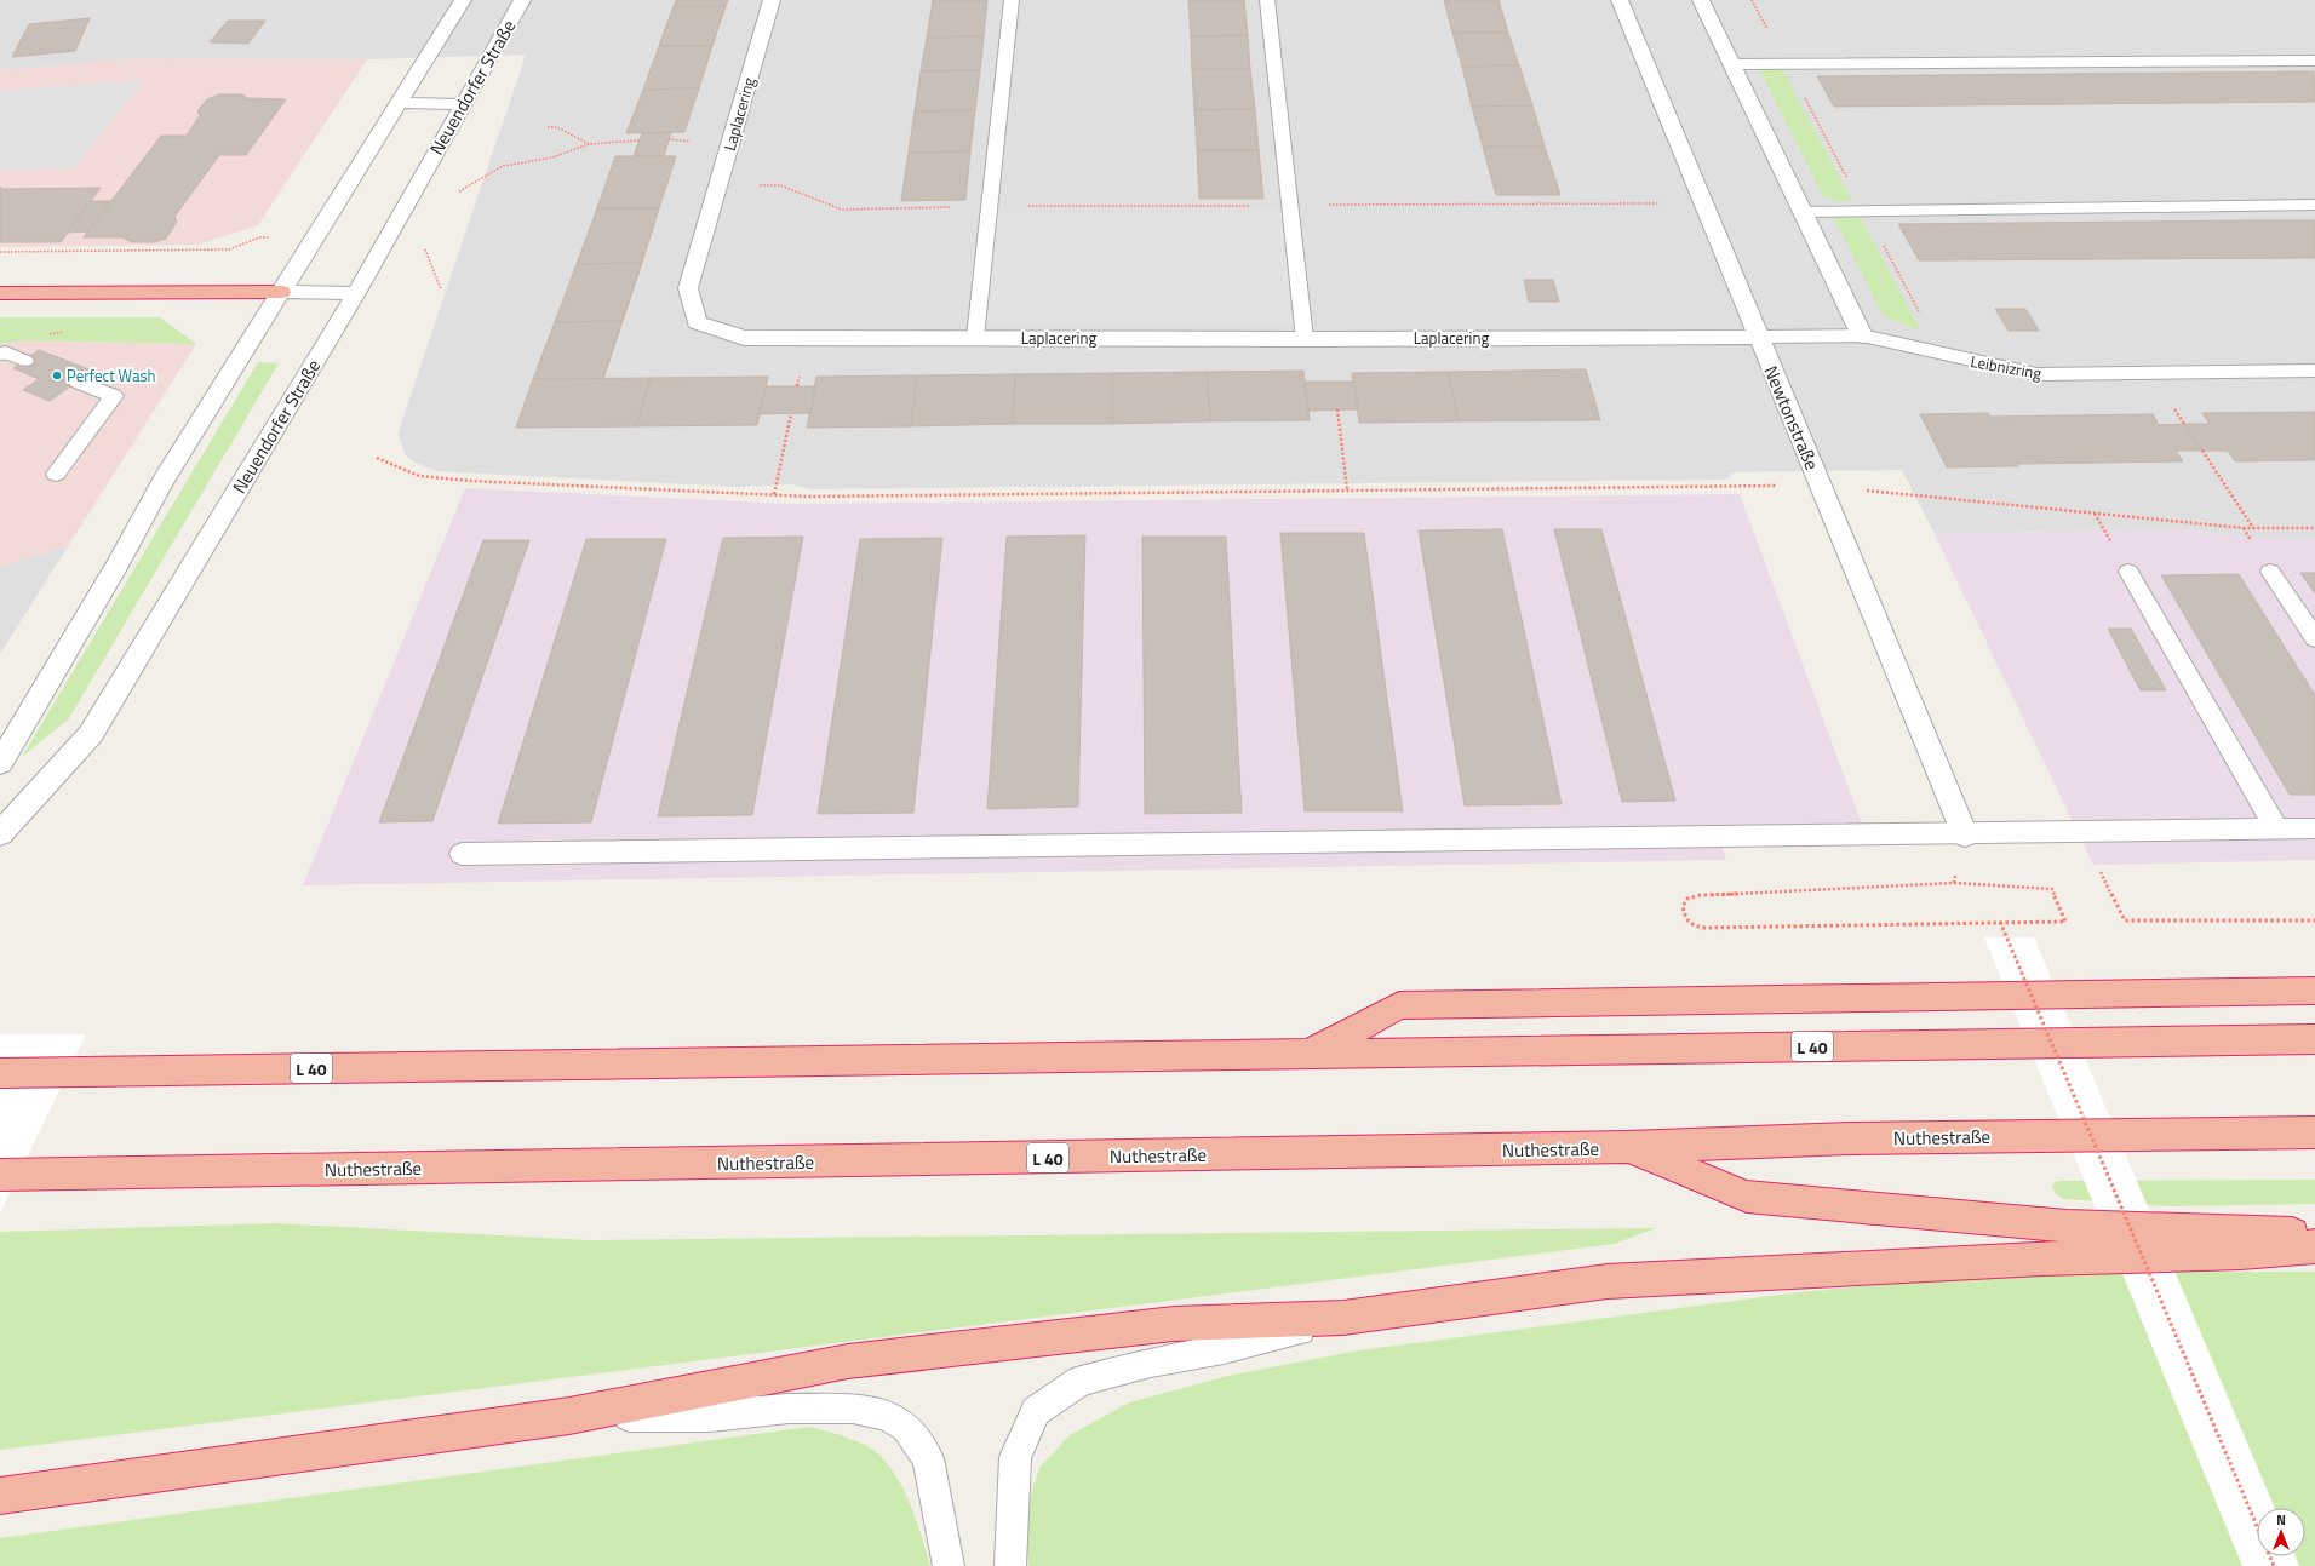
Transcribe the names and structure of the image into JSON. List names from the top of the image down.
{
  "streets": {
    "highway": ["L 40", "Nuthestraße"],
    "street": ["Neuendorfer Straße", "Laplacering", "Newtonstraße"],
    "lane": ["Leibnizring"]
  },
  "crossings": [
    ["Laplacering", "Leibnizring"],
    ["Laplacering", "Newtonstraße"],
    ["Leibnizring", "Newtonstraße"]
  ],
  "places": ["Perfect Wash"],
  "north": "top"
}
